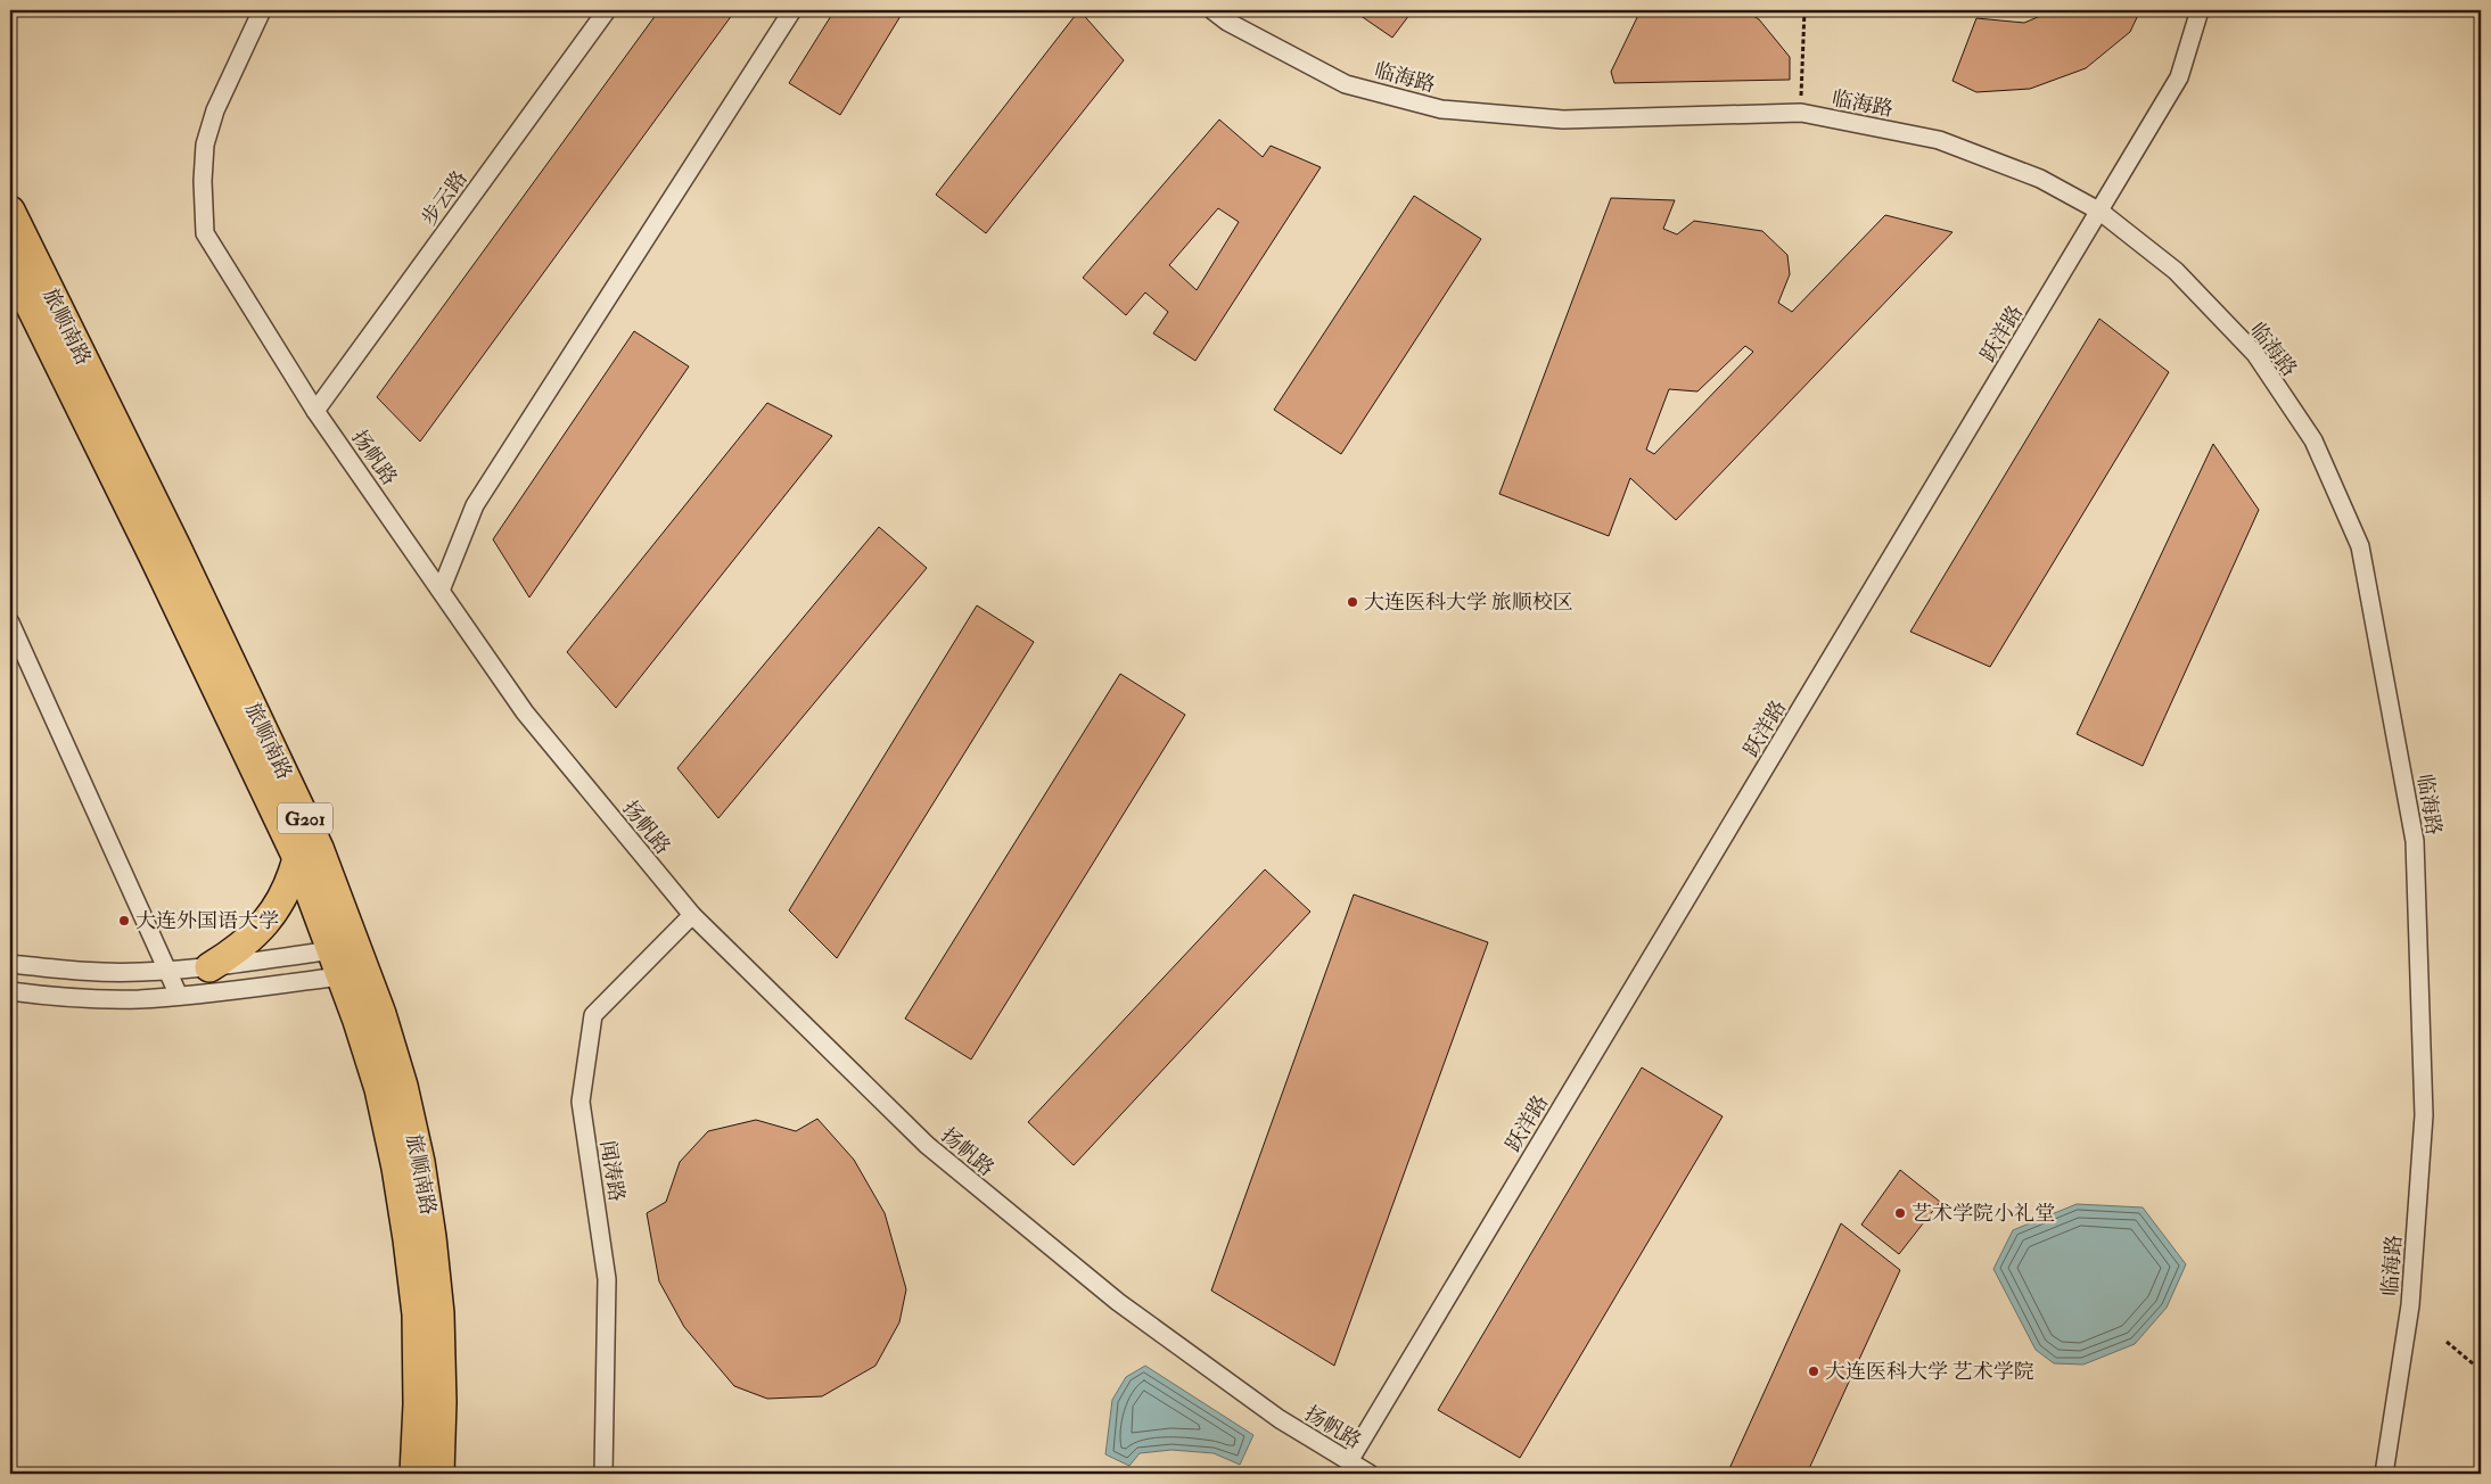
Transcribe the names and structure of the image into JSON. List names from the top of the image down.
{
  "streets": {
    "highway": ["旅顺南路", "G201"],
    "street": [
      "临海路",
      "步云路",
      "跃洋路",
      "扬帆路",
      "闻涛路"
    ]
  },
  "crossings": [
    ["临海路", "跃洋路"],
    ["步云路", "扬帆路"],
    ["跃洋路", "扬帆路"],
    ["扬帆路", "闻涛路"]
  ],
  "places": [
    "大连医科大学 旅顺校区",
    "大连外国语大学",
    "艺术学院小礼堂",
    "大连医科大学 艺术学院"
  ]
}
